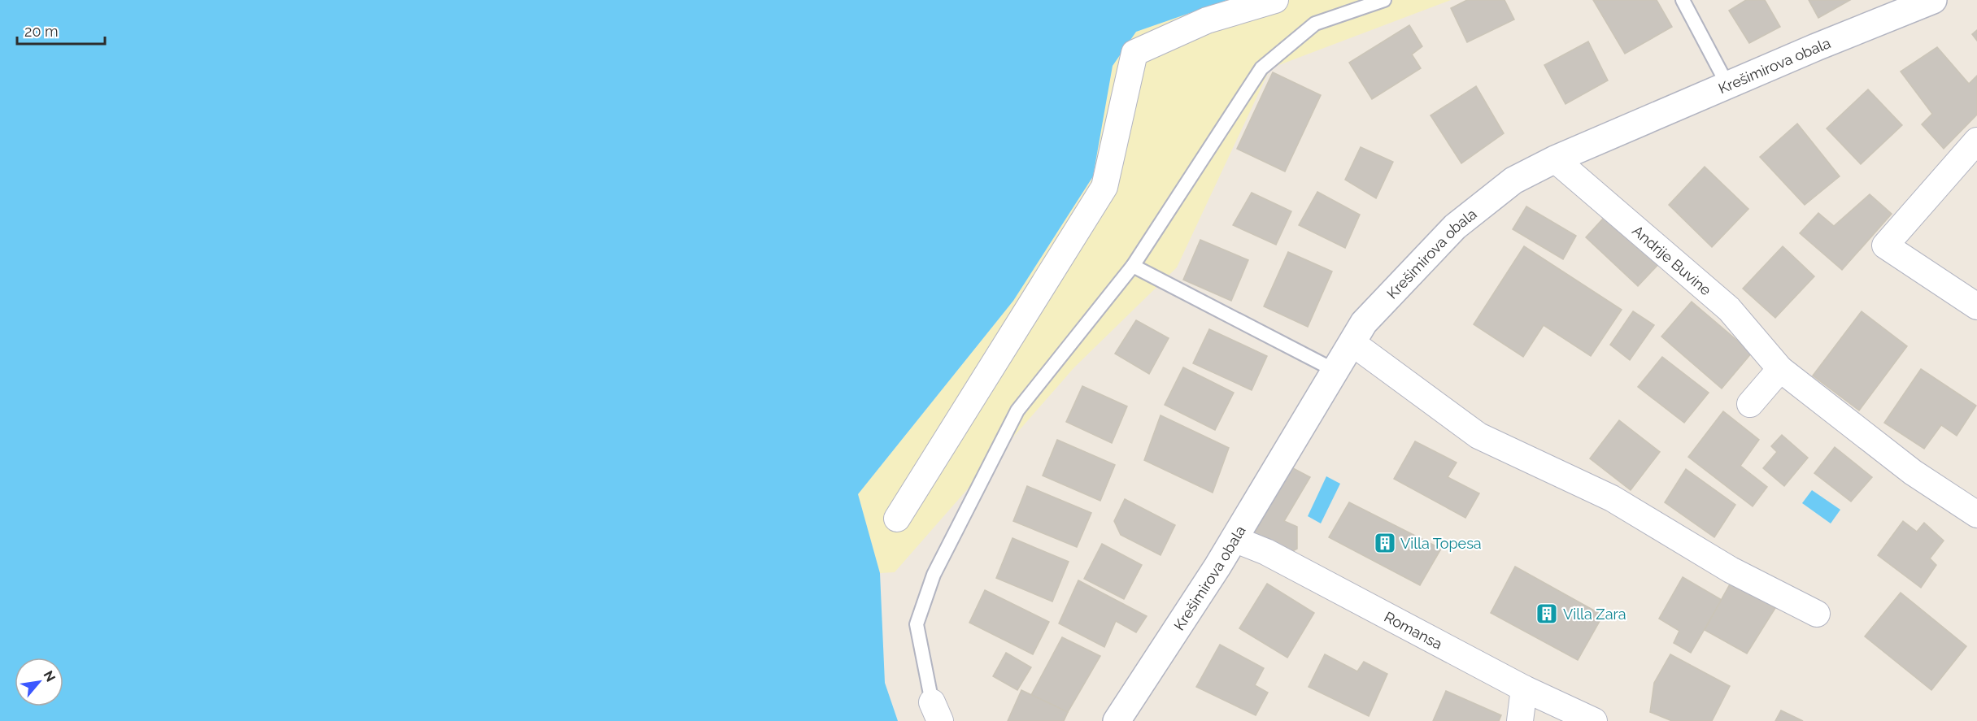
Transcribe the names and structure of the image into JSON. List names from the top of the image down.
{
  "streets": {
    "street": ["Krešimirova obala", "Andrije Buvine", "Romansa"]
  },
  "crossings": [
    ["Krešimirova obala", "Andrije Buvine"],
    ["Krešimirova obala", "Romansa"]
  ],
  "places": {
    "building": ["Villa Topesa", "Villa Zara"]
  },
  "scale_bar": "20 m",
  "north": "top right"
}
